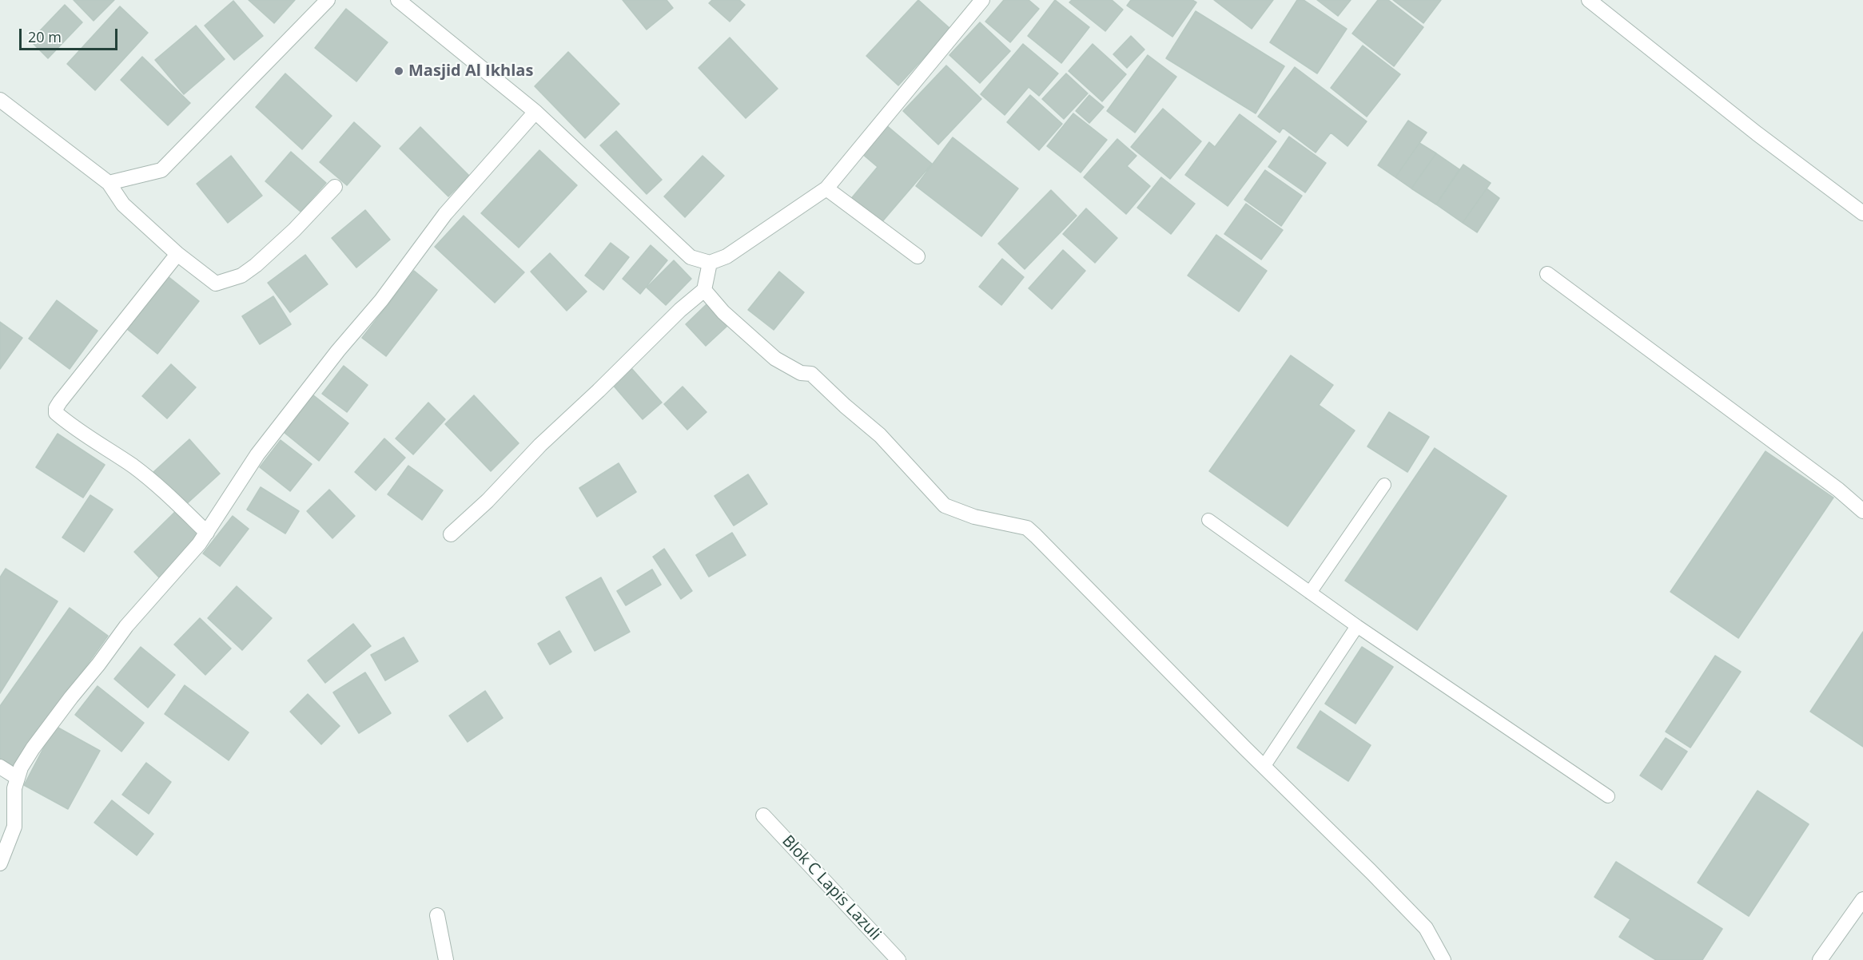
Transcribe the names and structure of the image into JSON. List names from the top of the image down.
{
  "streets": {
    "street": ["Blok C Lapis Lazuli"]
  },
  "places": ["Masjid Al Ikhlas"],
  "scale_bar": "20 m"
}
